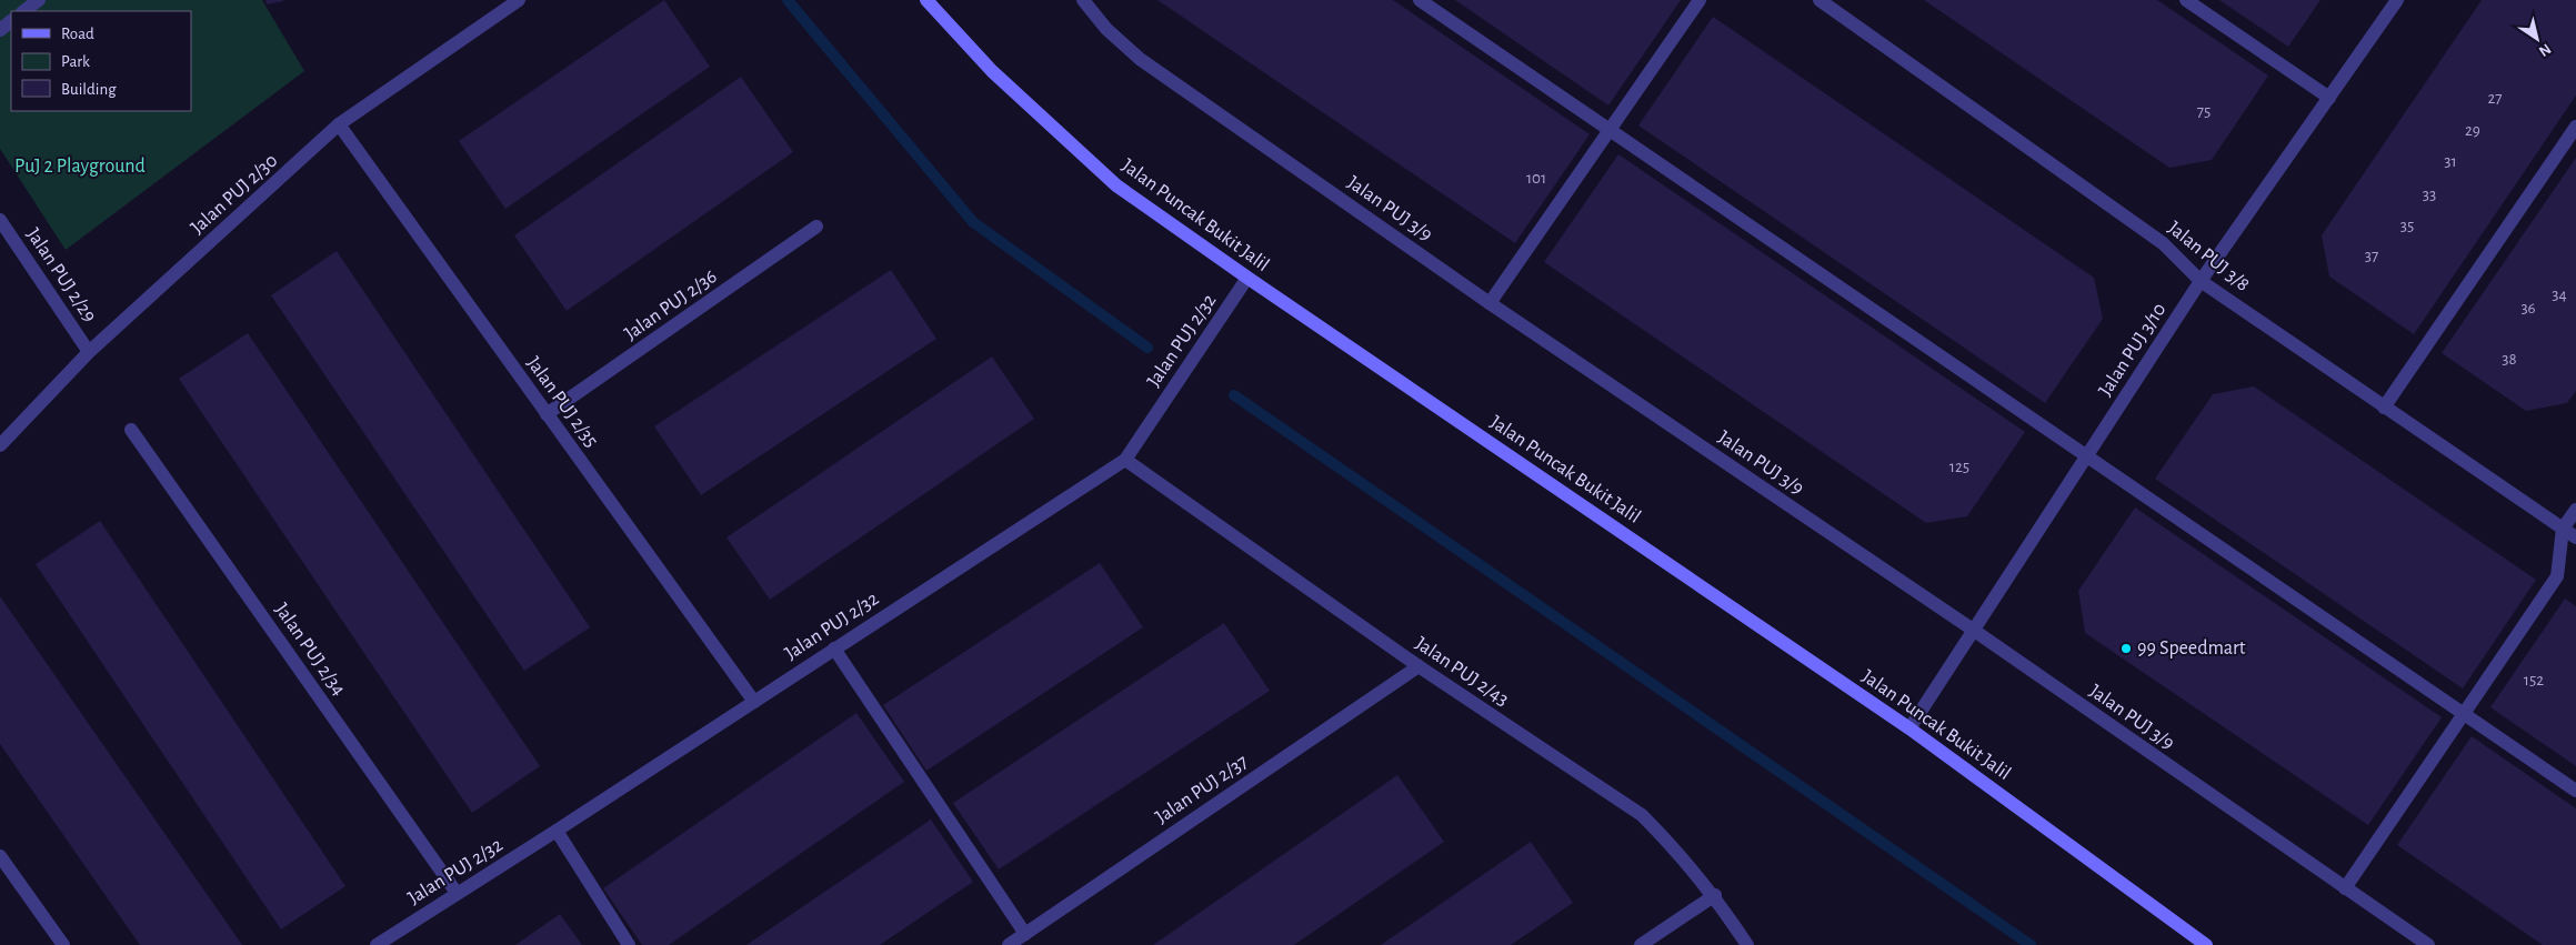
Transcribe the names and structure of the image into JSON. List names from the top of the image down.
{
  "streets": {
    "street": [
      "Jalan PUJ 2/30",
      "Jalan PUJ 3/9",
      "Jalan Puncak Bukit Jalil",
      "Jalan PUJ 3/8",
      "Jalan PUJ 2/29",
      "Jalan PUJ 2/36",
      "Jalan PUJ 2/32",
      "Jalan PUJ 3/10",
      "Jalan PUJ 2/35",
      "Jalan PUJ 2/34",
      "Jalan PUJ 2/43",
      "Jalan PUJ 2/37"
    ]
  },
  "crossings": [
    ["Jalan PUJ 2/30", "Jalan PUJ 2/29"],
    ["Jalan PUJ 2/30", "Jalan PUJ 2/35"],
    ["Jalan PUJ 3/9", "Jalan PUJ 3/10"],
    ["Jalan Puncak Bukit Jalil", "Jalan PUJ 2/32"],
    ["Jalan Puncak Bukit Jalil", "Jalan PUJ 3/10"],
    ["Jalan PUJ 3/8", "Jalan PUJ 3/10"],
    ["Jalan PUJ 2/36", "Jalan PUJ 2/35"],
    ["Jalan PUJ 2/32", "Jalan PUJ 2/35"],
    ["Jalan PUJ 2/32", "Jalan PUJ 2/34"],
    ["Jalan PUJ 2/32", "Jalan PUJ 2/43"],
    ["Jalan PUJ 2/43", "Jalan PUJ 2/37"]
  ],
  "parks": ["PuJ 2 Playground"],
  "places": ["99 Speedmart"],
  "house_numbers": [
    "27",
    "75",
    "29",
    "31",
    "101",
    "33",
    "35",
    "37",
    "34",
    "36",
    "38",
    "125",
    "152"
  ],
  "legend": ["Road", "Park", "Building"],
  "north": "bottom right"
}
